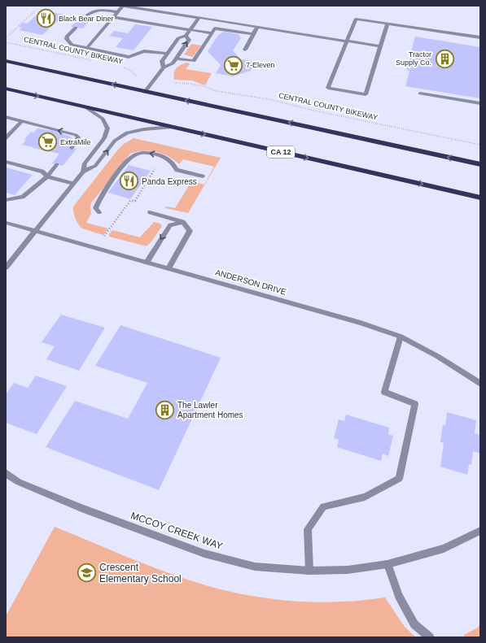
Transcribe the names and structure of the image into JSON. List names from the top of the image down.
{
  "streets": {
    "highway": ["CA 12"],
    "street": ["ANDERSON DRIVE", "MCCOY CREEK WAY"],
    "path": ["CENTRAL COUNTY BIKEWAY"]
  },
  "places": {
    "restaurant": ["Black Bear Diner", "Panda Express"],
    "building": ["Tractor Supply Co.", "The Lawler Apartment Homes"],
    "supermarket": ["7-Eleven", "ExtraMile"],
    "school or university": ["Crescent Elementary School"]
  }
}
